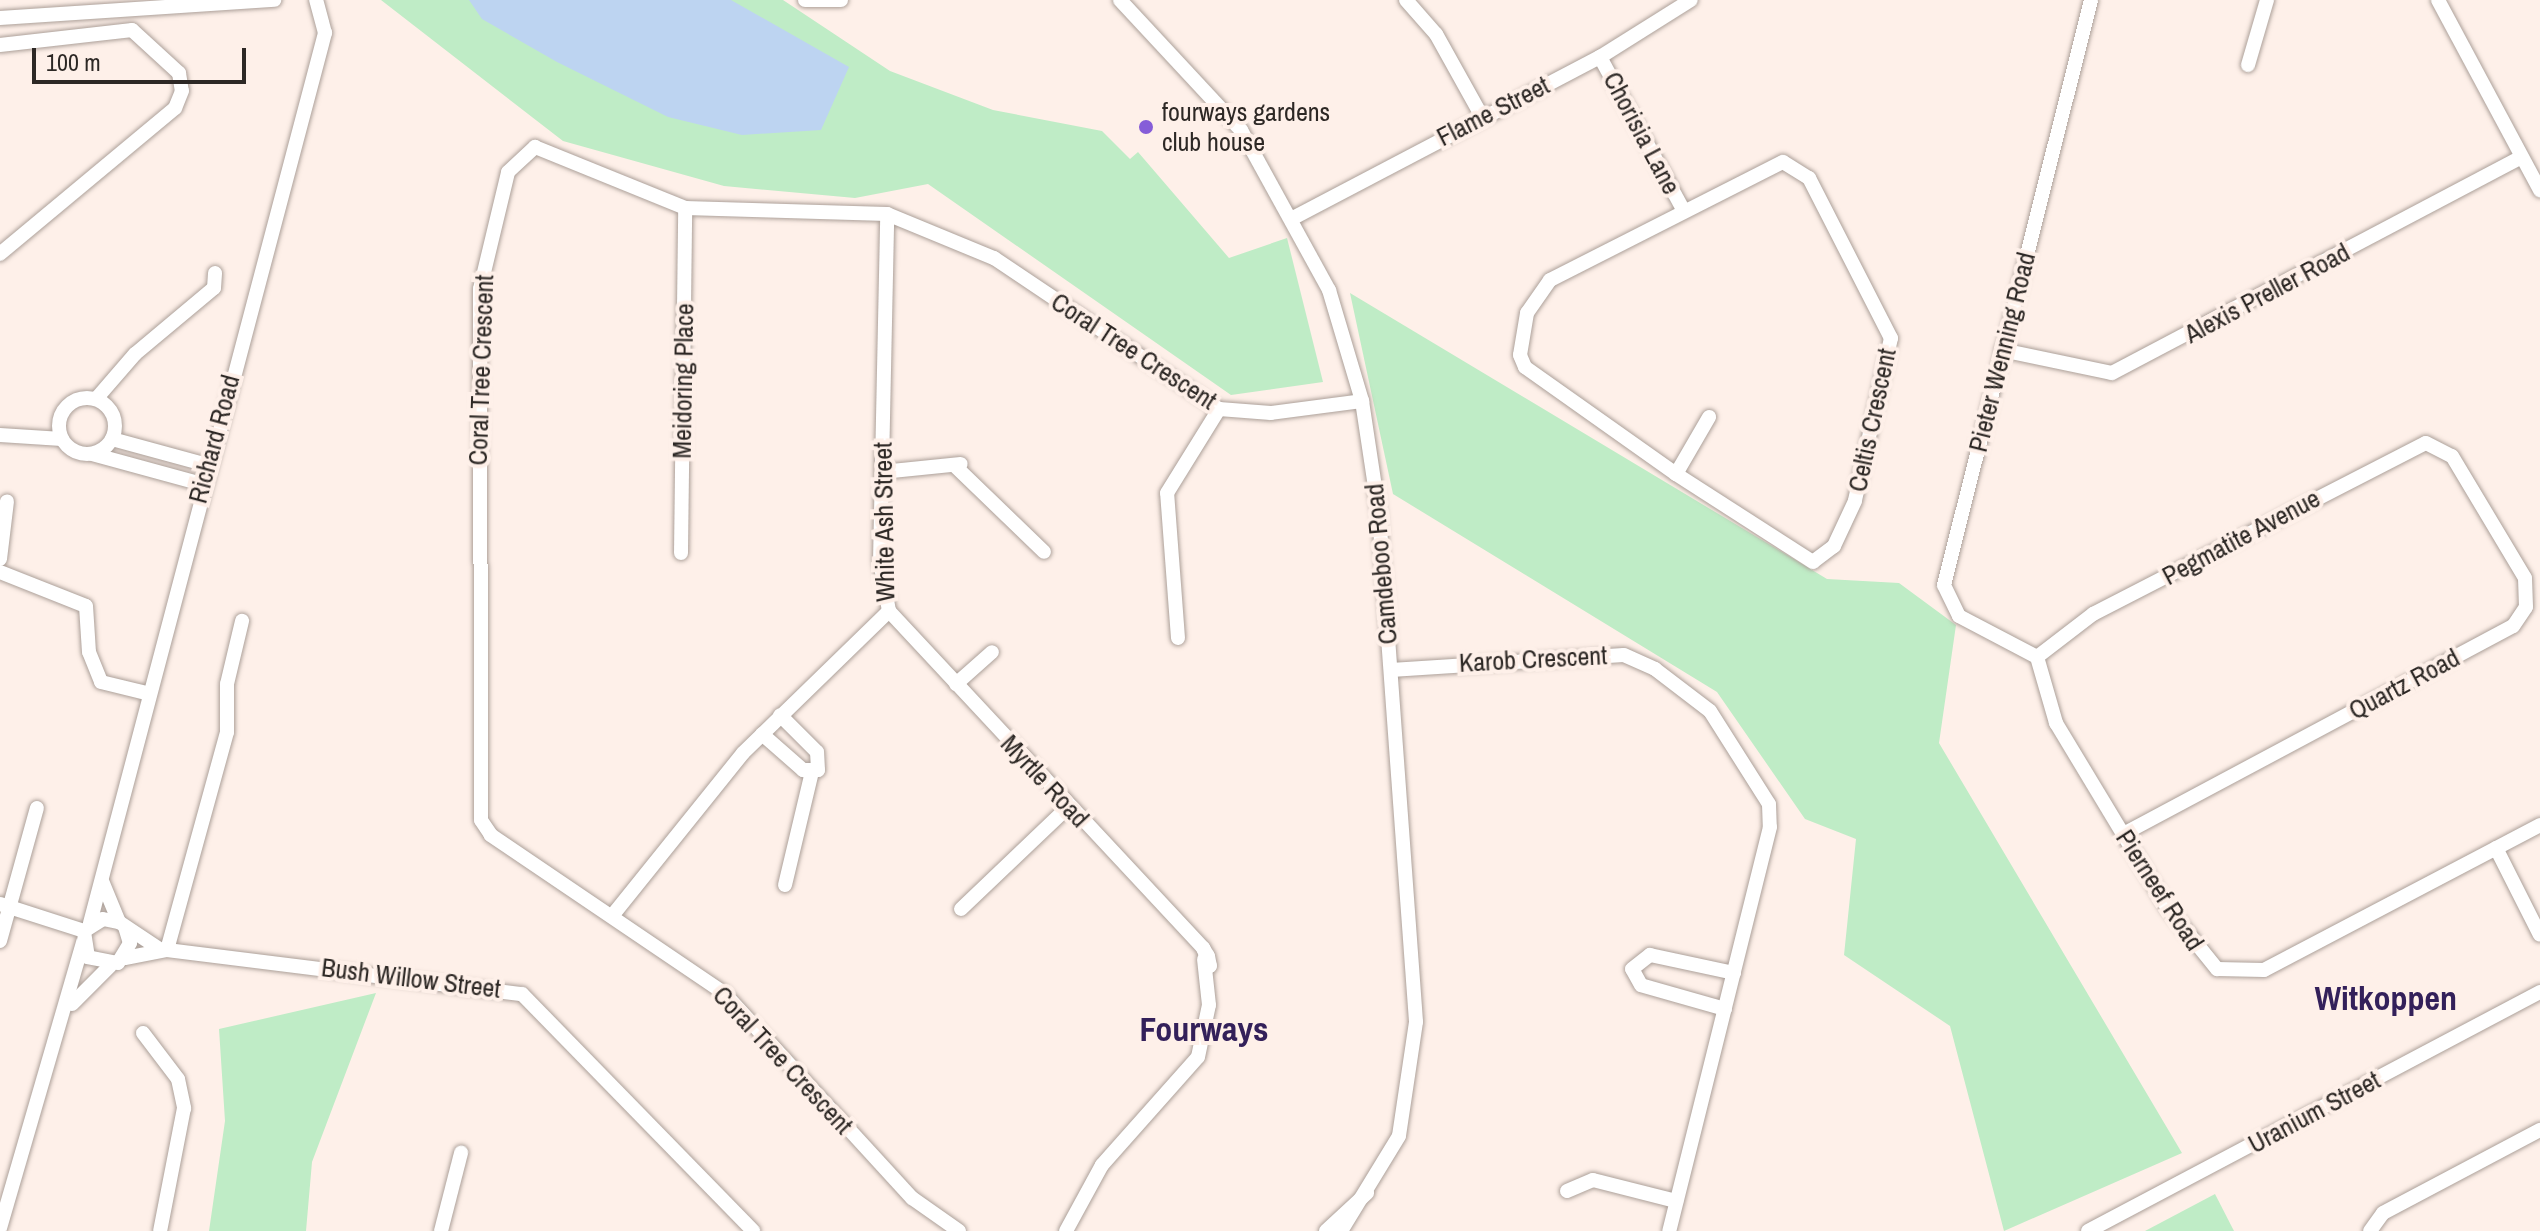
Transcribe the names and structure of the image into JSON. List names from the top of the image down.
{
  "streets": {
    "street": [
      "Flame Street",
      "Chorisia Lane",
      "Alexis Preller Road",
      "Coral Tree Crescent",
      "Pieter Wenning Road",
      "Meidoring Place",
      "Celtis Crescent",
      "Richard Road",
      "White Ash Street",
      "Pegmatite Avenue",
      "Camdeboo Road",
      "Karob Crescent",
      "Quartz Road",
      "Myrtle Road",
      "Pierneef Road",
      "Bush Willow Street",
      "Uranium Street"
    ]
  },
  "crossings": [
    ["Flame Street", "Chorisia Lane"],
    ["Flame Street", "Camdeboo Road"],
    ["Chorisia Lane", "Celtis Crescent"],
    ["Alexis Preller Road", "Pieter Wenning Road"],
    ["Coral Tree Crescent", "Meidoring Place"],
    ["Coral Tree Crescent", "White Ash Street"],
    ["Coral Tree Crescent", "Camdeboo Road"],
    ["Pieter Wenning Road", "Pegmatite Avenue"],
    ["Pieter Wenning Road", "Pierneef Road"],
    ["Richard Road", "Bush Willow Street"],
    ["White Ash Street", "Myrtle Road"],
    ["Pegmatite Avenue", "Quartz Road"],
    ["Pegmatite Avenue", "Pierneef Road"],
    ["Camdeboo Road", "Karob Crescent"],
    ["Quartz Road", "Pierneef Road"]
  ],
  "districts": ["Witkoppen", "Fourways"],
  "places": ["fourways gardens club house"],
  "scale_bar": "100 m"
}
